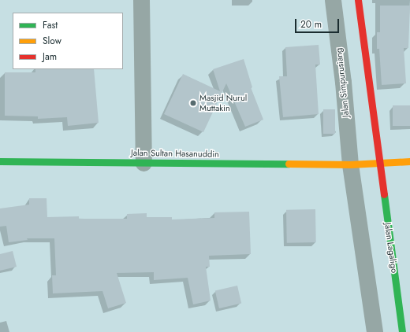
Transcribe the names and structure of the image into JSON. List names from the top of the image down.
{
  "streets": {
    "main road": ["Jalan Sultan Hasanuddin", "Jalan Lagaligo"],
    "street": ["Jalan Simpurusiang"]
  },
  "crossings": [
    ["Jalan Simpurusiang", "Jalan Sultan Hasanuddin"],
    ["Jalan Sultan Hasanuddin", "Jalan Lagaligo"]
  ],
  "places": ["Masjid Nurul Muttakin"],
  "legend": ["Fast", "Slow", "Jam"],
  "scale_bar": "20 m"
}
